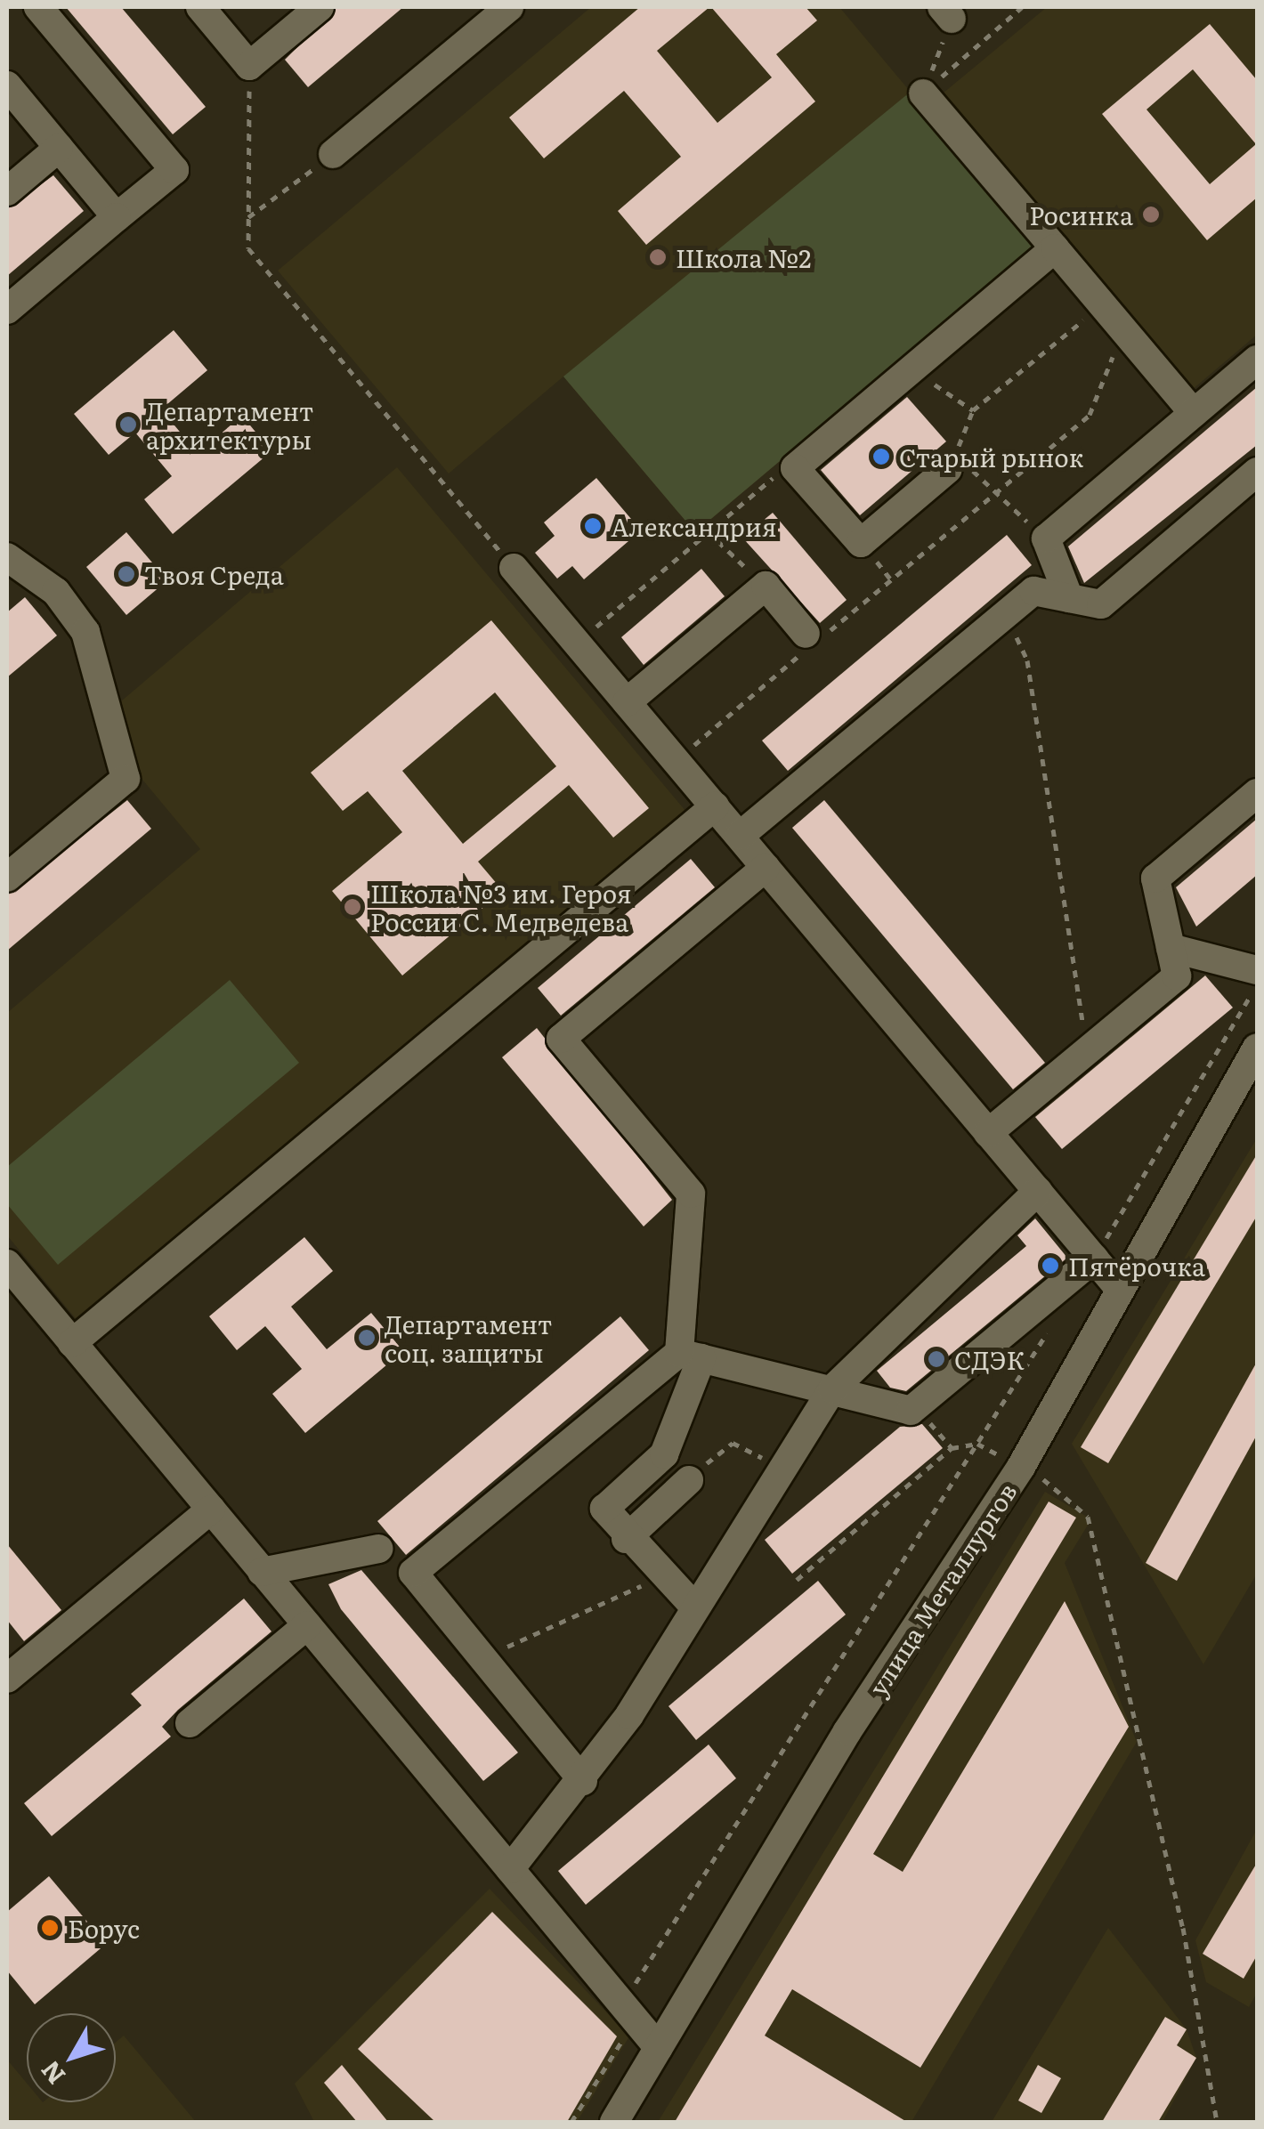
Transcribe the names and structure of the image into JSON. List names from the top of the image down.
{
  "streets": {
    "street": ["улица Металлургов"]
  },
  "places": [
    "Росинка",
    "Школа №2",
    "Департамент архитектуры",
    "Старый рынок",
    "Александрия",
    "Твоя Среда",
    "Школа №3 им. Героя России С. Медведева",
    "Пятёрочка",
    "Департамент соц. защиты",
    "СДЭК",
    "Борус"
  ],
  "north": "bottom left"
}
